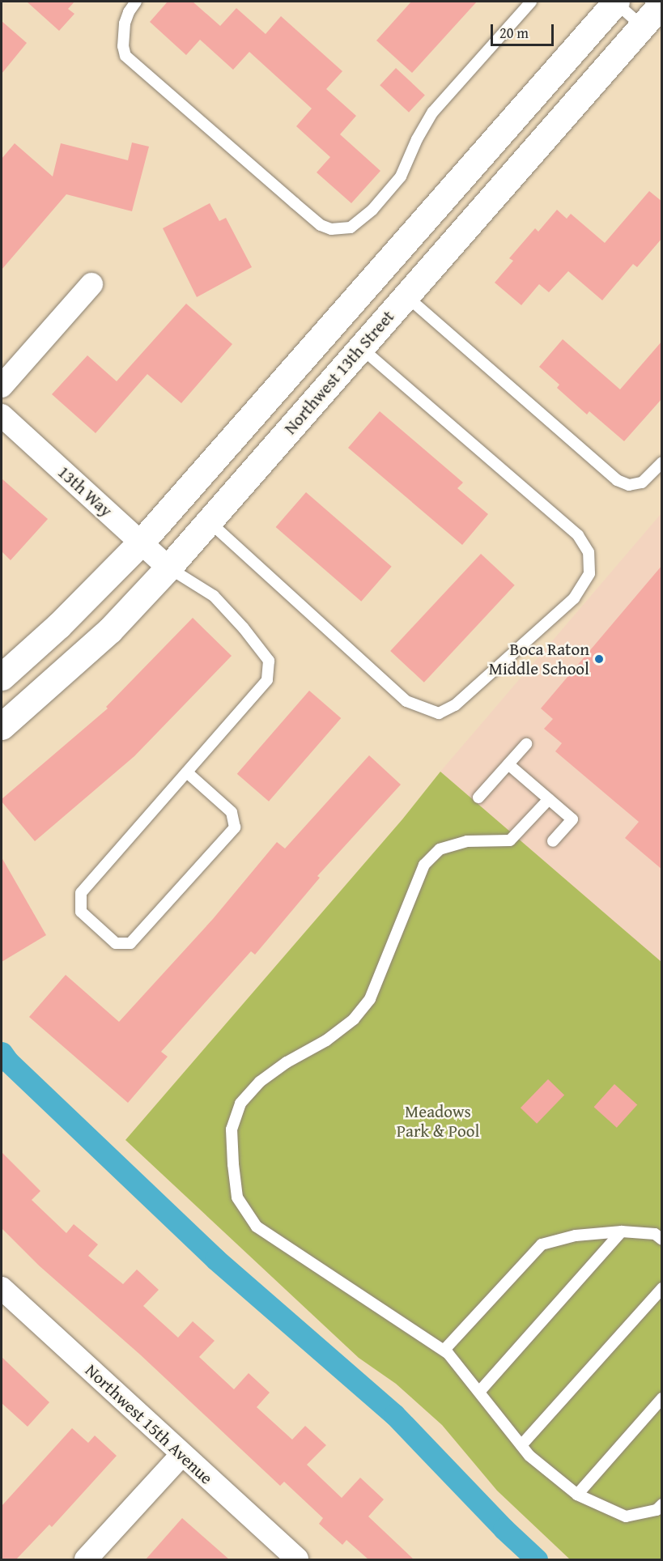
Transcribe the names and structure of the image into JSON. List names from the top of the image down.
{
  "streets": {
    "street": ["Northwest 13th Street", "13th Way", "Northwest 15th Avenue"]
  },
  "crossings": [
    ["Northwest 13th Street", "13th Way"]
  ],
  "parks": ["Meadows Park & Pool"],
  "places": ["Boca Raton Middle School"],
  "scale_bar": "20 m"
}
